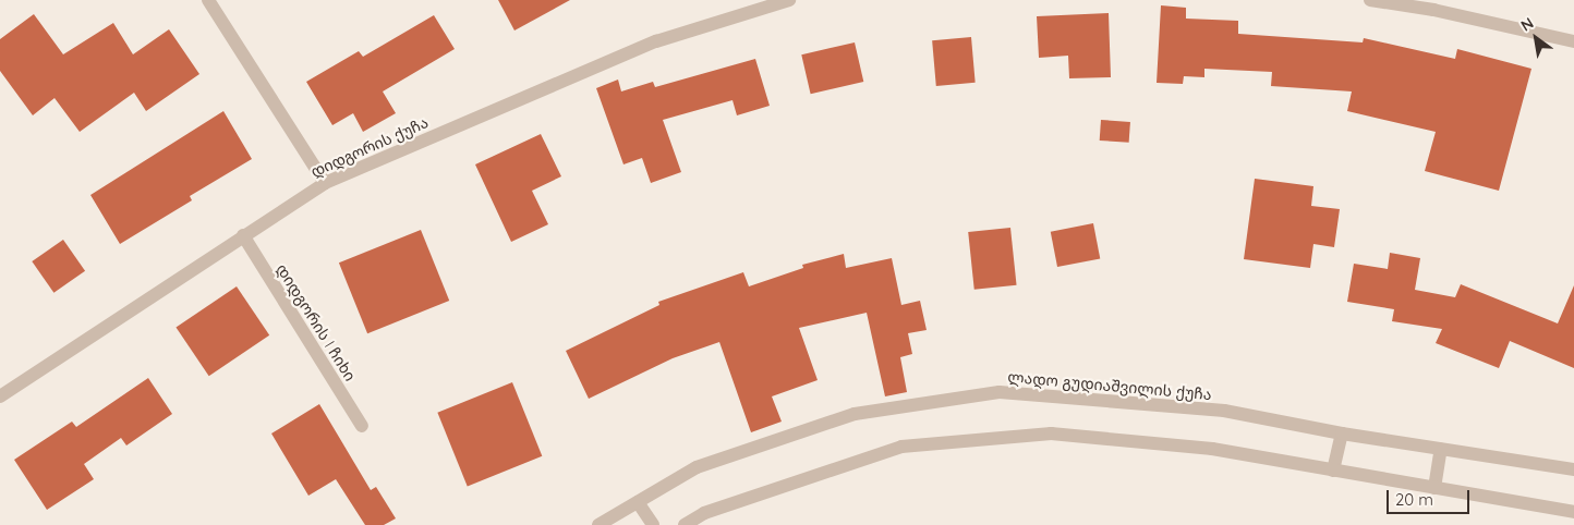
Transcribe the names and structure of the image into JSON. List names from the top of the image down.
{
  "streets": {
    "street": ["დიდგორის ქუჩა", "დიდგორის I ჩიხი", "ლადო გუდიაშვილის ქუჩა"]
  },
  "crossings": [
    ["დიდგორის ქუჩა", "დიდგორის I ჩიხი"]
  ],
  "scale_bar": "20 m",
  "north": "top left"
}
